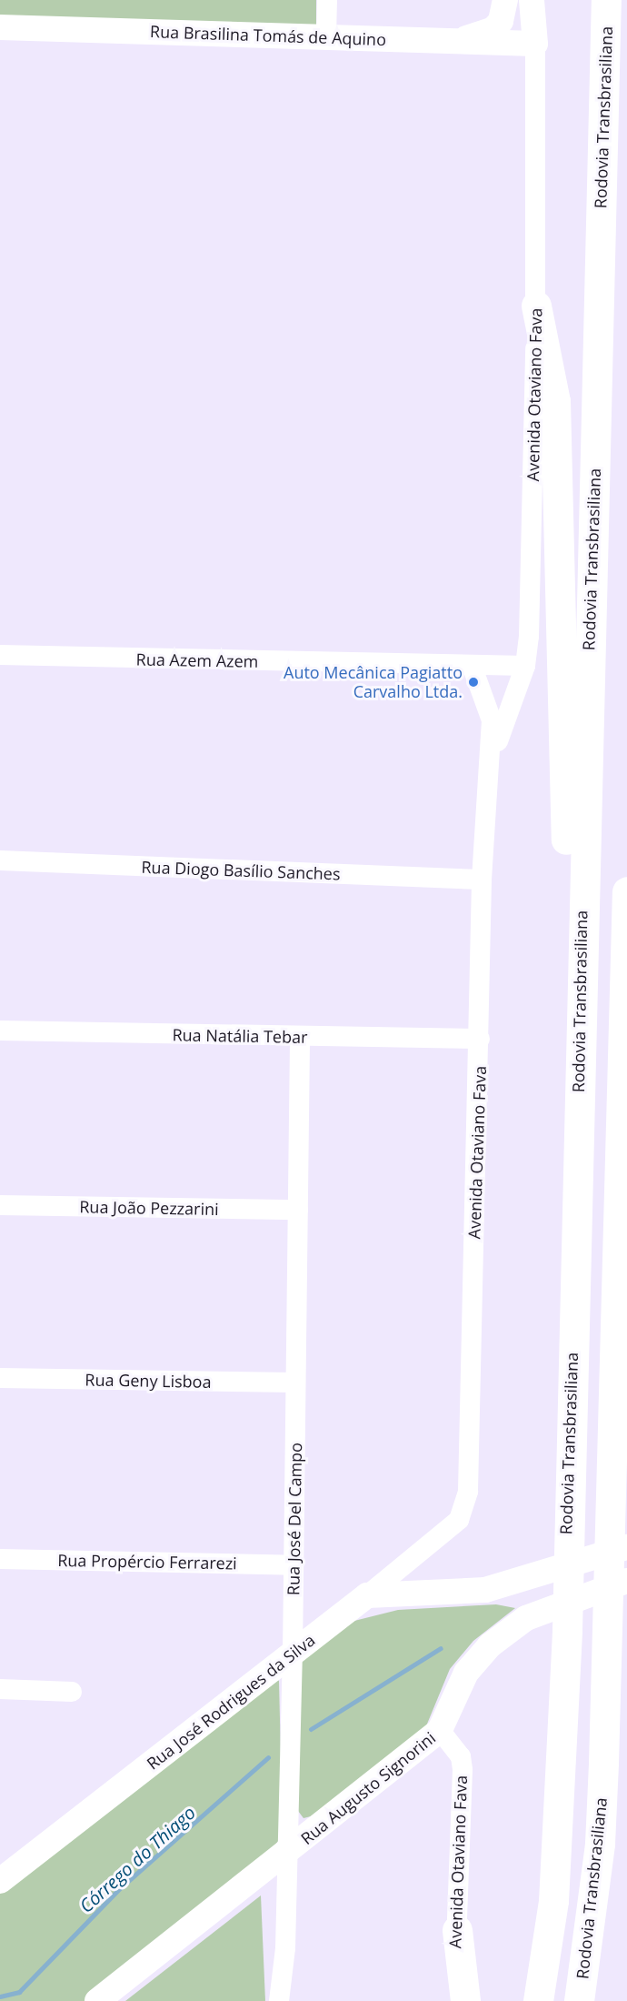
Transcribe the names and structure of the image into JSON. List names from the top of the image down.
{
  "streets": {
    "highway": ["Rodovia Transbrasiliana"],
    "main road": [
      "Rua Brasilina Tomás de Aquino",
      "Avenida Otaviano Fava",
      "Rua José Rodrigues da Silva",
      "Rua Augusto Signorini"
    ],
    "street": [
      "Rua Azem Azem",
      "Rua Diogo Basílio Sanches",
      "Rua Natália Tebar",
      "Rua João Pezzarini",
      "Rua Geny Lisboa",
      "Rua José Del Campo",
      "Rua Propércio Ferrarezi"
    ]
  },
  "crossings": [
    ["Rua Brasilina Tomás de Aquino", "Avenida Otaviano Fava"],
    ["Avenida Otaviano Fava", "Rua Azem Azem"],
    ["Avenida Otaviano Fava", "Rua Diogo Basílio Sanches"],
    ["Avenida Otaviano Fava", "Rua Natália Tebar"],
    ["Avenida Otaviano Fava", "Rua José Rodrigues da Silva"],
    ["Avenida Otaviano Fava", "Rua Augusto Signorini"],
    ["Rua Natália Tebar", "Rua José Del Campo"],
    ["Rua João Pezzarini", "Rua José Del Campo"],
    ["Rua Geny Lisboa", "Rua José Del Campo"],
    ["Rua José Del Campo", "Rua Propércio Ferrarezi"],
    ["Rua José Del Campo", "Rua José Rodrigues da Silva"],
    ["Rua José Del Campo", "Rua Augusto Signorini"]
  ],
  "water": ["Córrego do Thiago"],
  "places": ["Auto Mecânica Pagiatto Carvalho Ltda."]
}
